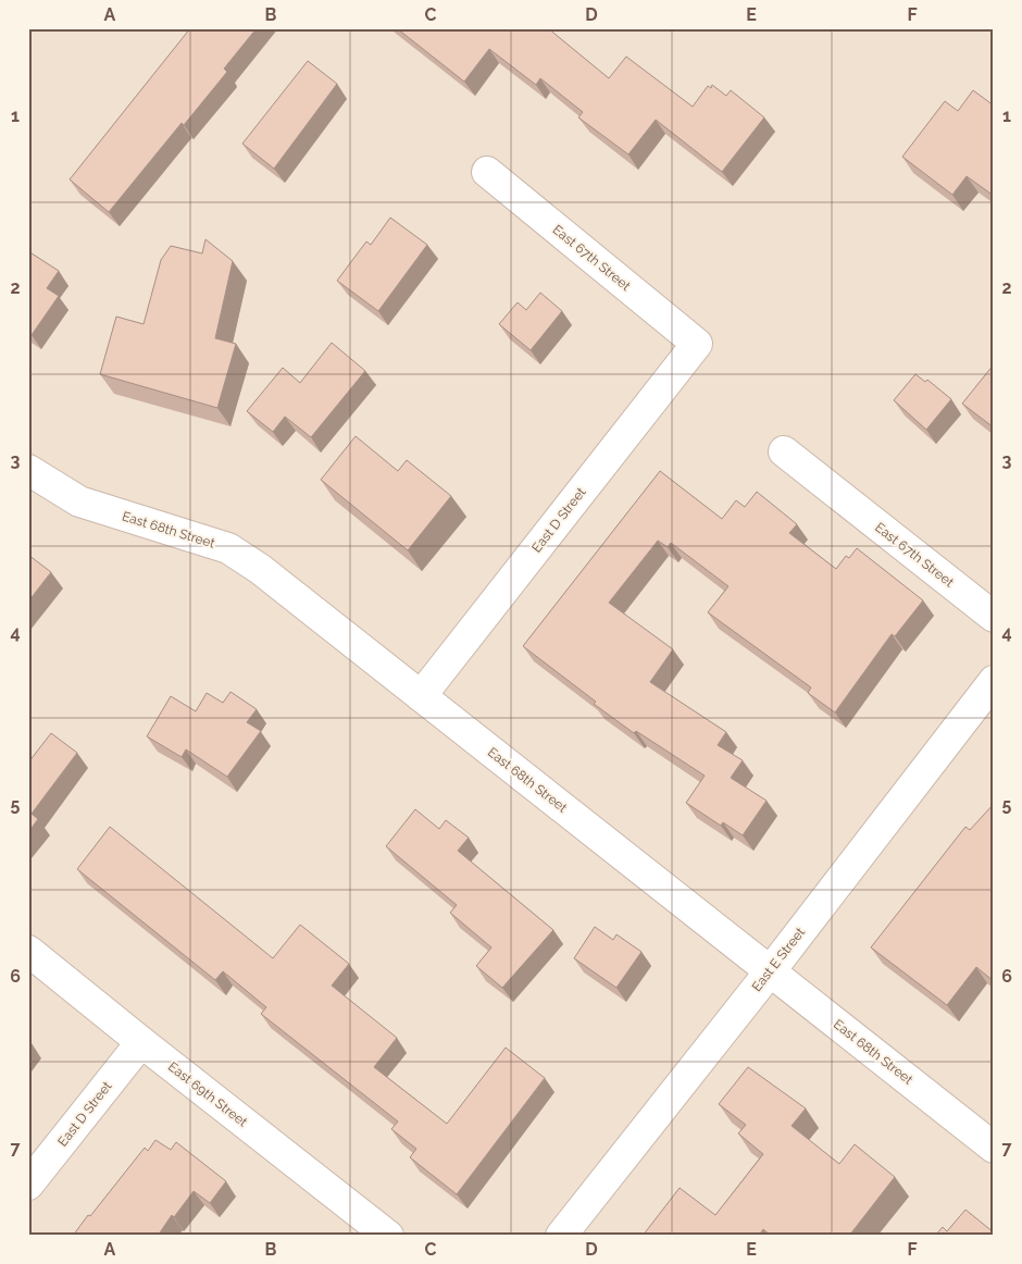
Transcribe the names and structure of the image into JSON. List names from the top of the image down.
{
  "streets": {
    "street": [
      "East 67th Street",
      "East D Street",
      "East 68th Street",
      "East E Street",
      "East 69th Street"
    ]
  },
  "crossings": [
    ["East 67th Street", "East D Street"],
    ["East D Street", "East 68th Street"],
    ["East D Street", "East 69th Street"],
    ["East 68th Street", "East E Street"]
  ],
  "grid": {
    "columns": [
      "A",
      "B",
      "C",
      "D",
      "E",
      "F"
    ],
    "rows": [
      "1",
      "2",
      "3",
      "4",
      "5",
      "6",
      "7"
    ]
  }
}
